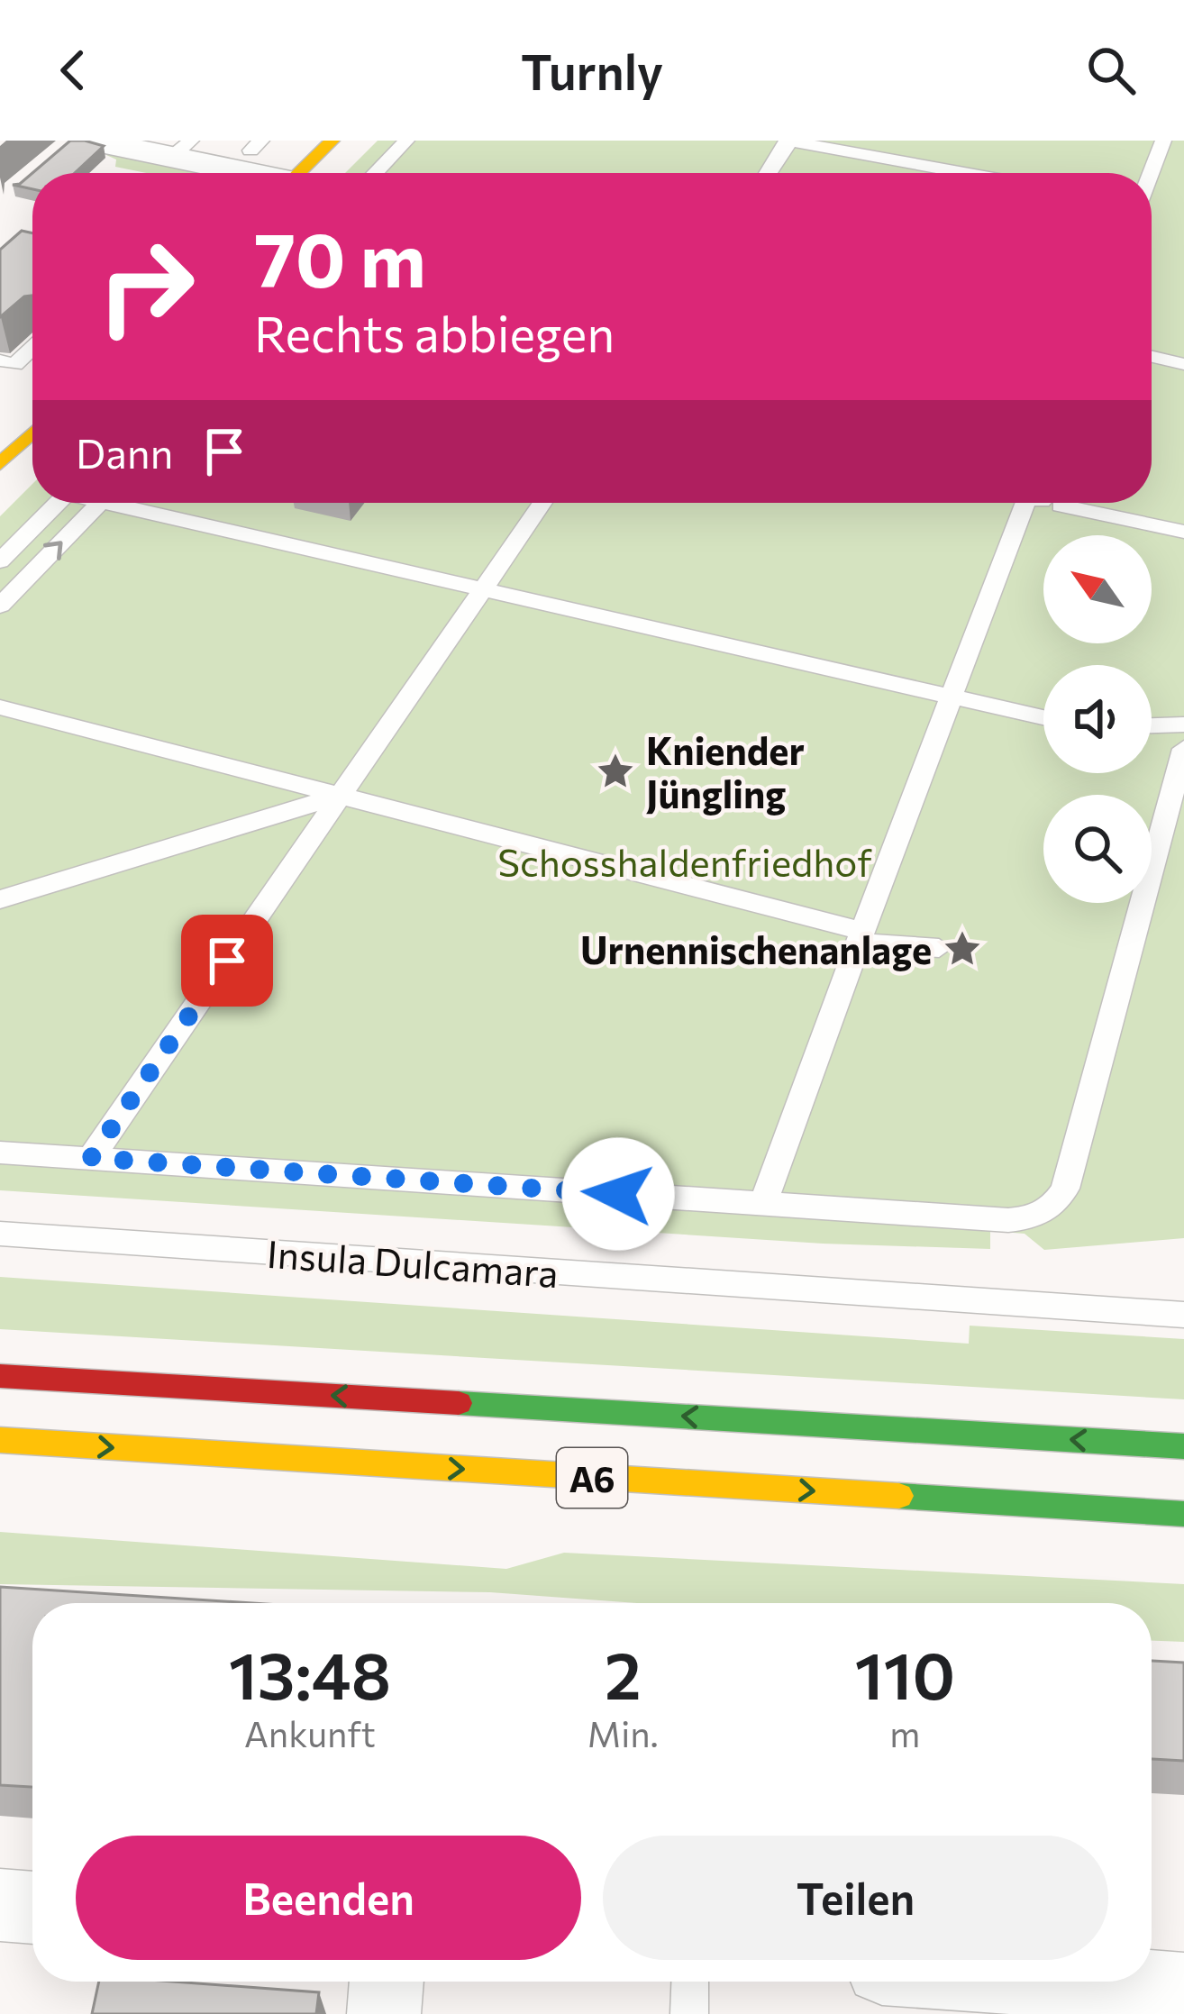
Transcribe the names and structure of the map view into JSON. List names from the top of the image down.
{
  "streets": {
    "main road": ["A6"],
    "lane": ["Insula Dulcamara"]
  },
  "parks": ["Schosshaldenfriedhof"],
  "places": {
    "place": ["Kniender Jüngling", "Urnennischenanlage"]
  },
  "north": "top left",
  "page": {
    "header": "Turnly",
    "turn": ["70 m", "Rechts abbiegen"],
    "then": "Dann",
    "eta": [
      "13:48",
      "Ankunft",
      "2",
      "Min.",
      "110",
      "m"
    ],
    "buttons": ["Beenden", "Teilen"]
  }
}
